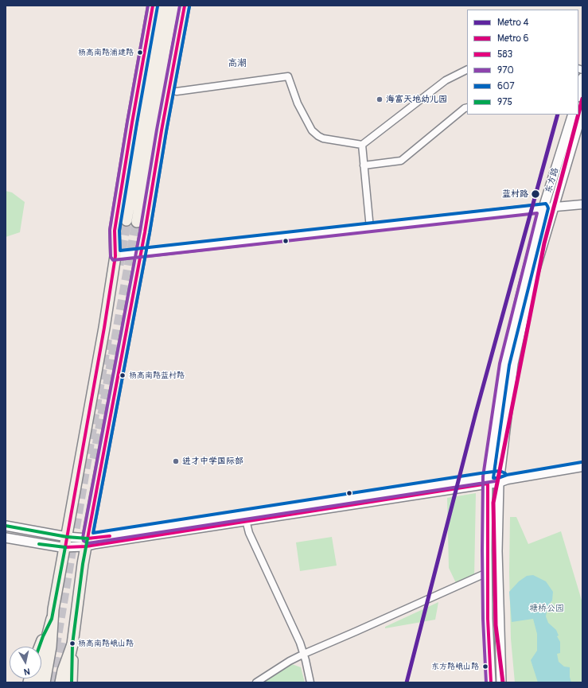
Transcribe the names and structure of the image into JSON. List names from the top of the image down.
{
  "streets": {
    "main road": ["东方路"]
  },
  "districts": ["高潮"],
  "parks": ["塘桥公园"],
  "places": [
    "杨高南路浦建路",
    "海富天地幼儿园",
    "蓝村路",
    "杨高南路蓝村路",
    "进才中学国际部",
    "杨高南路峨山路",
    "东方路峨山路"
  ],
  "lines": [
    "transit line 583",
    "transit line 970",
    "transit line 607",
    "metro line 6",
    "metro line 4",
    "transit line 975"
  ],
  "legend": [
    "Metro 4",
    "Metro 6",
    "583",
    "970",
    "607",
    "975"
  ],
  "north": "bottom"
}
